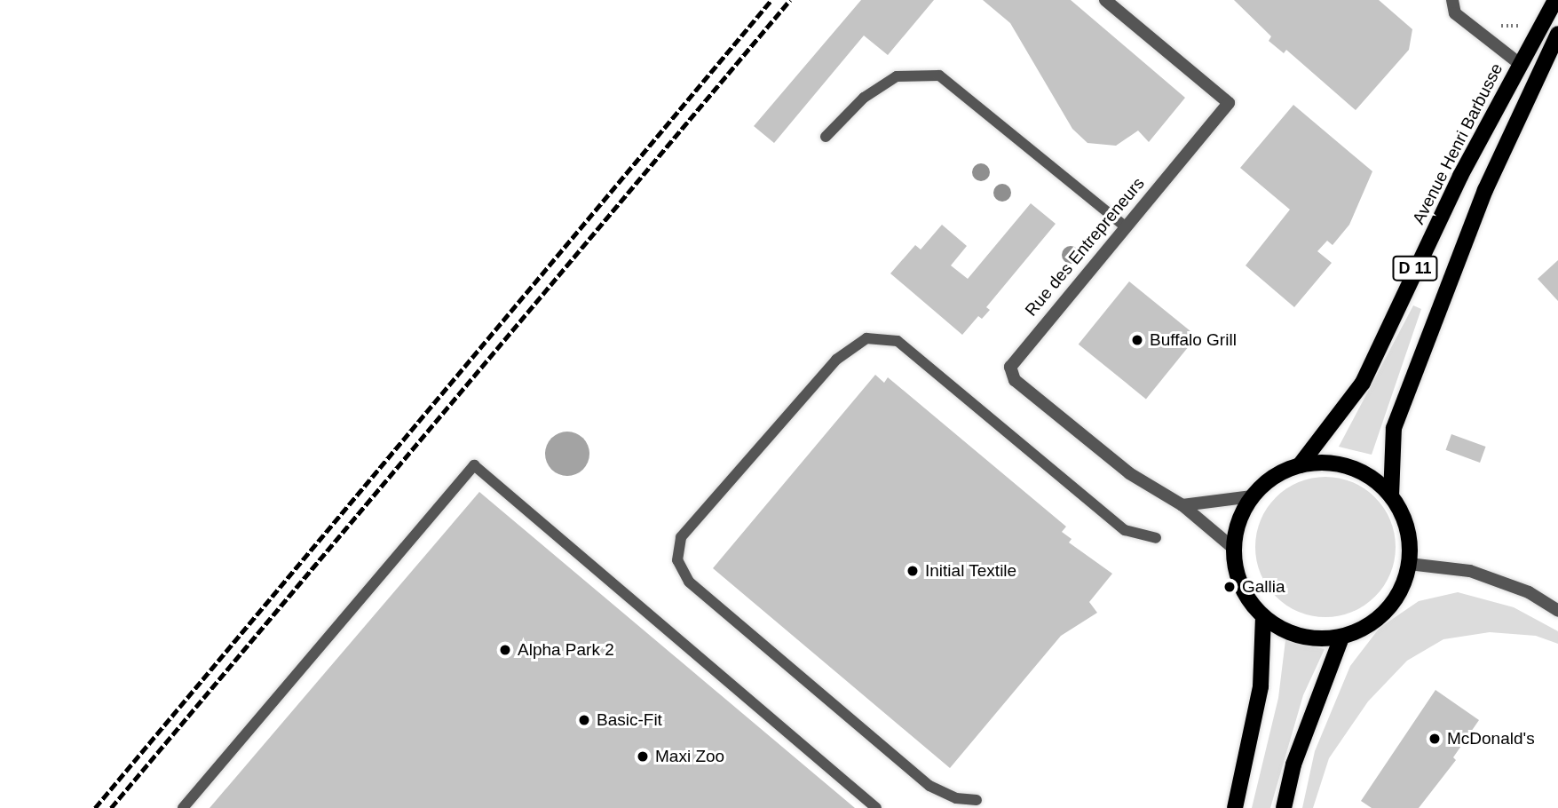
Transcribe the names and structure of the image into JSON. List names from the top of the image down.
{
  "streets": {
    "main road": ["Avenue Henri Barbusse", "D 11"],
    "street": ["Rue des Entrepreneurs"]
  },
  "crossings": [
    ["Avenue Henri Barbusse", "D 11"]
  ],
  "places": [
    "Buffalo Grill",
    "Initial Textile",
    "Gallia",
    "Alpha Park 2",
    "Basic-Fit",
    "McDonald's",
    "Maxi Zoo"
  ]
}
